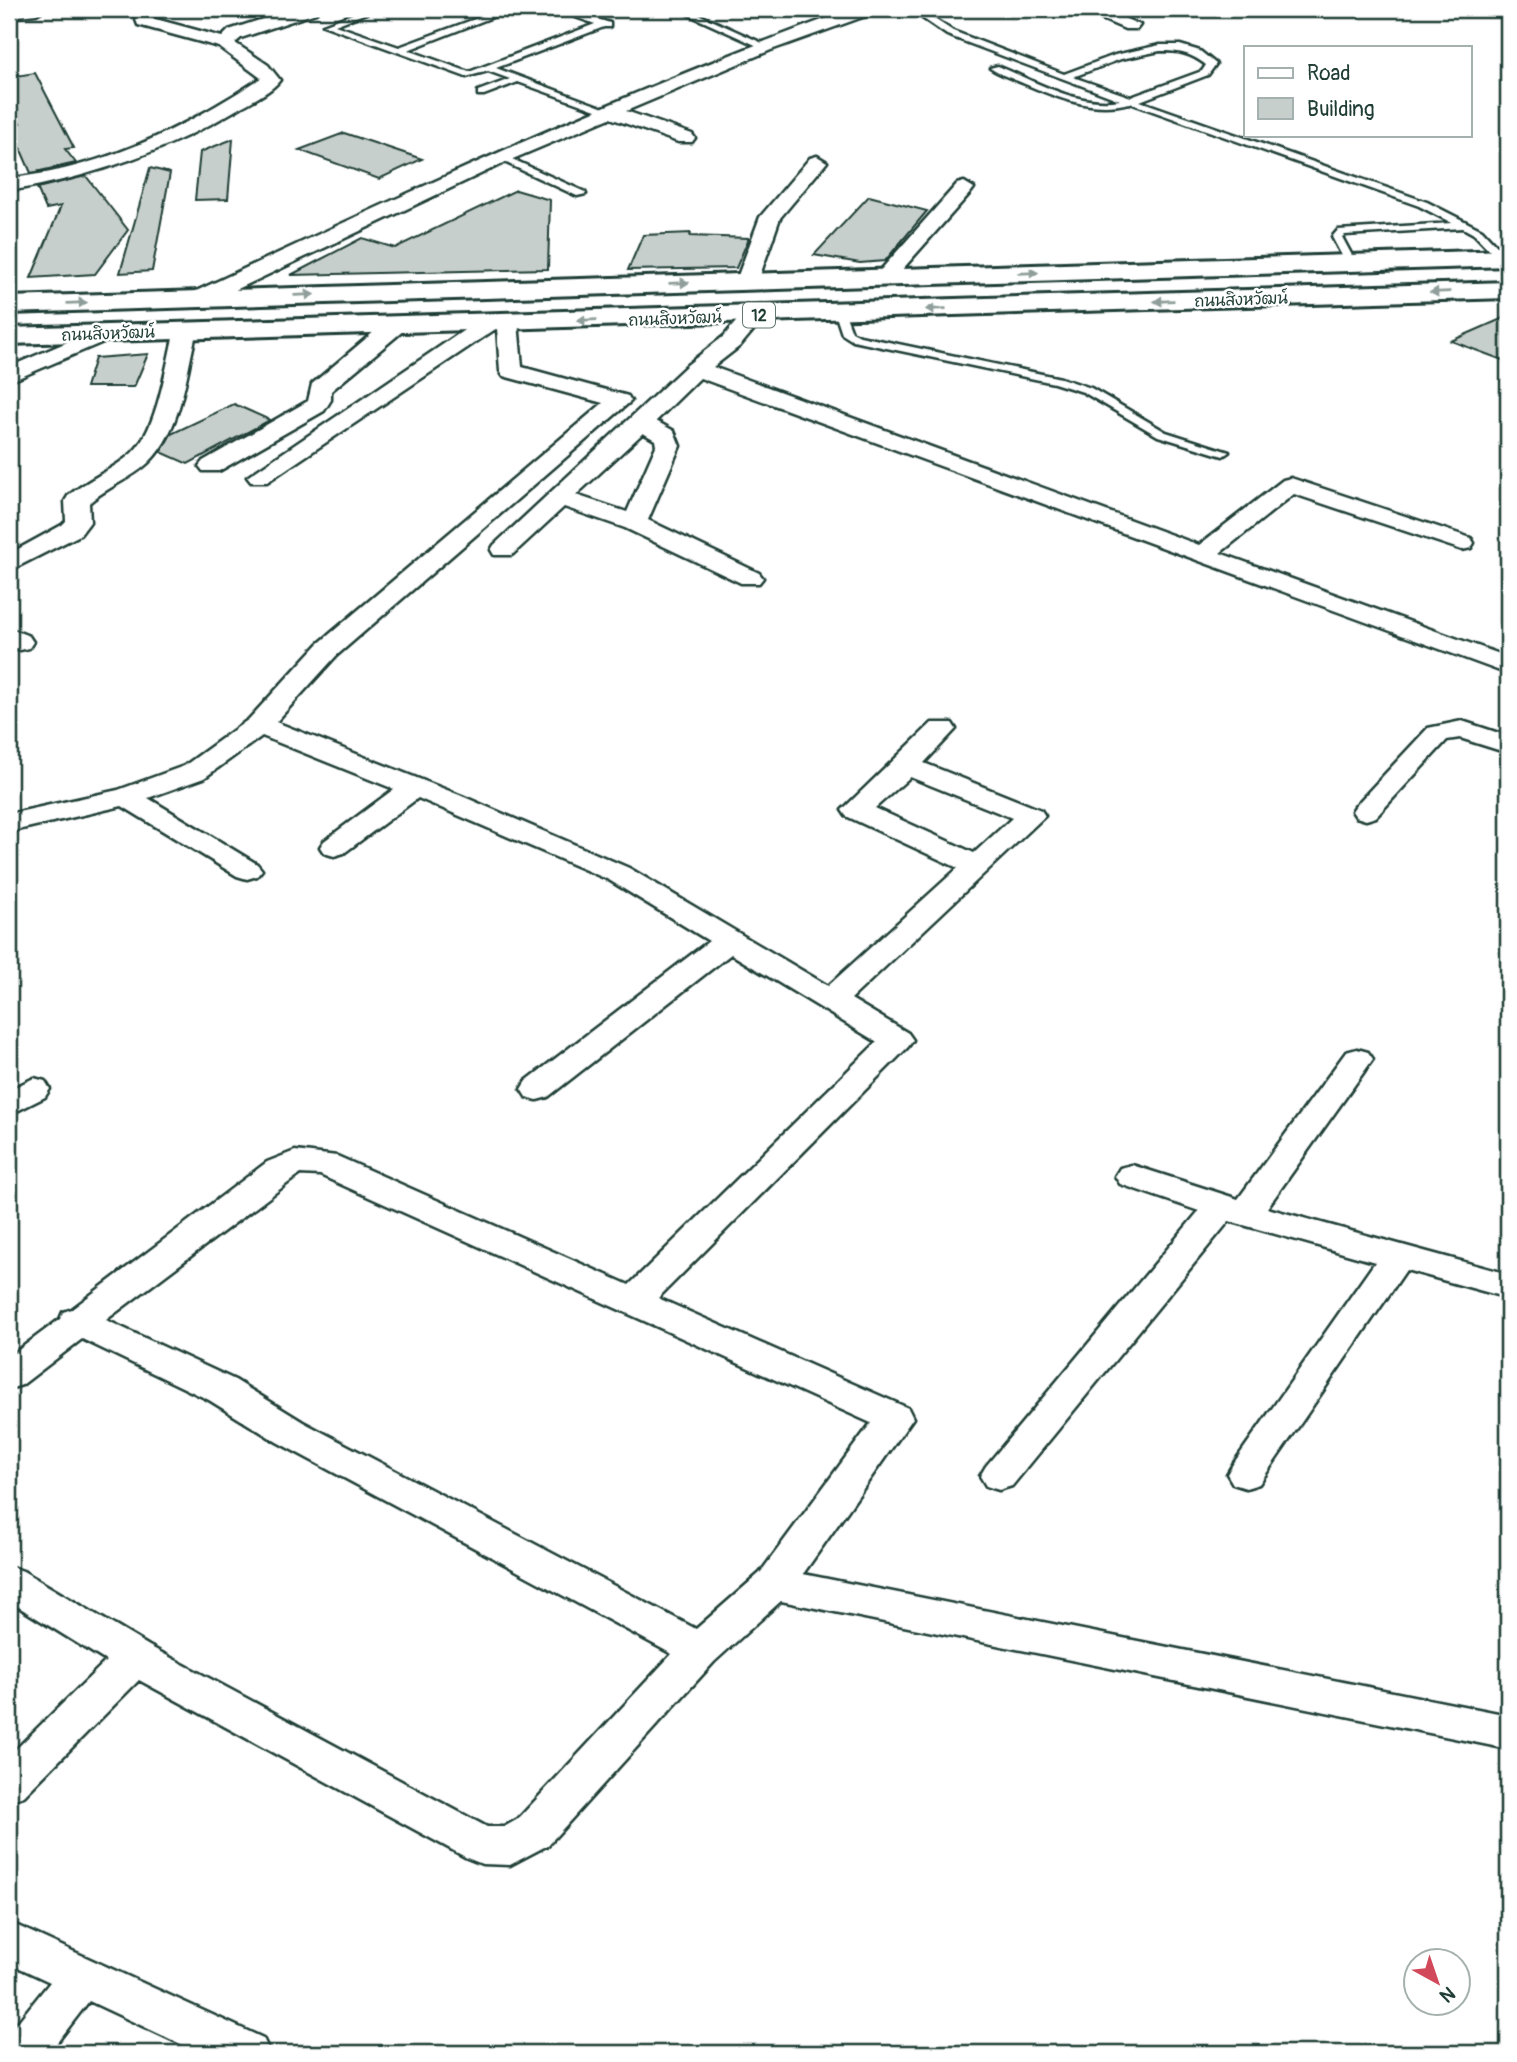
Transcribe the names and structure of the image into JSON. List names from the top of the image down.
{
  "streets": {
    "main road": ["ถนนสิงหวัฒน์", "12"]
  },
  "legend": ["Road", "Building"],
  "north": "bottom right"
}
